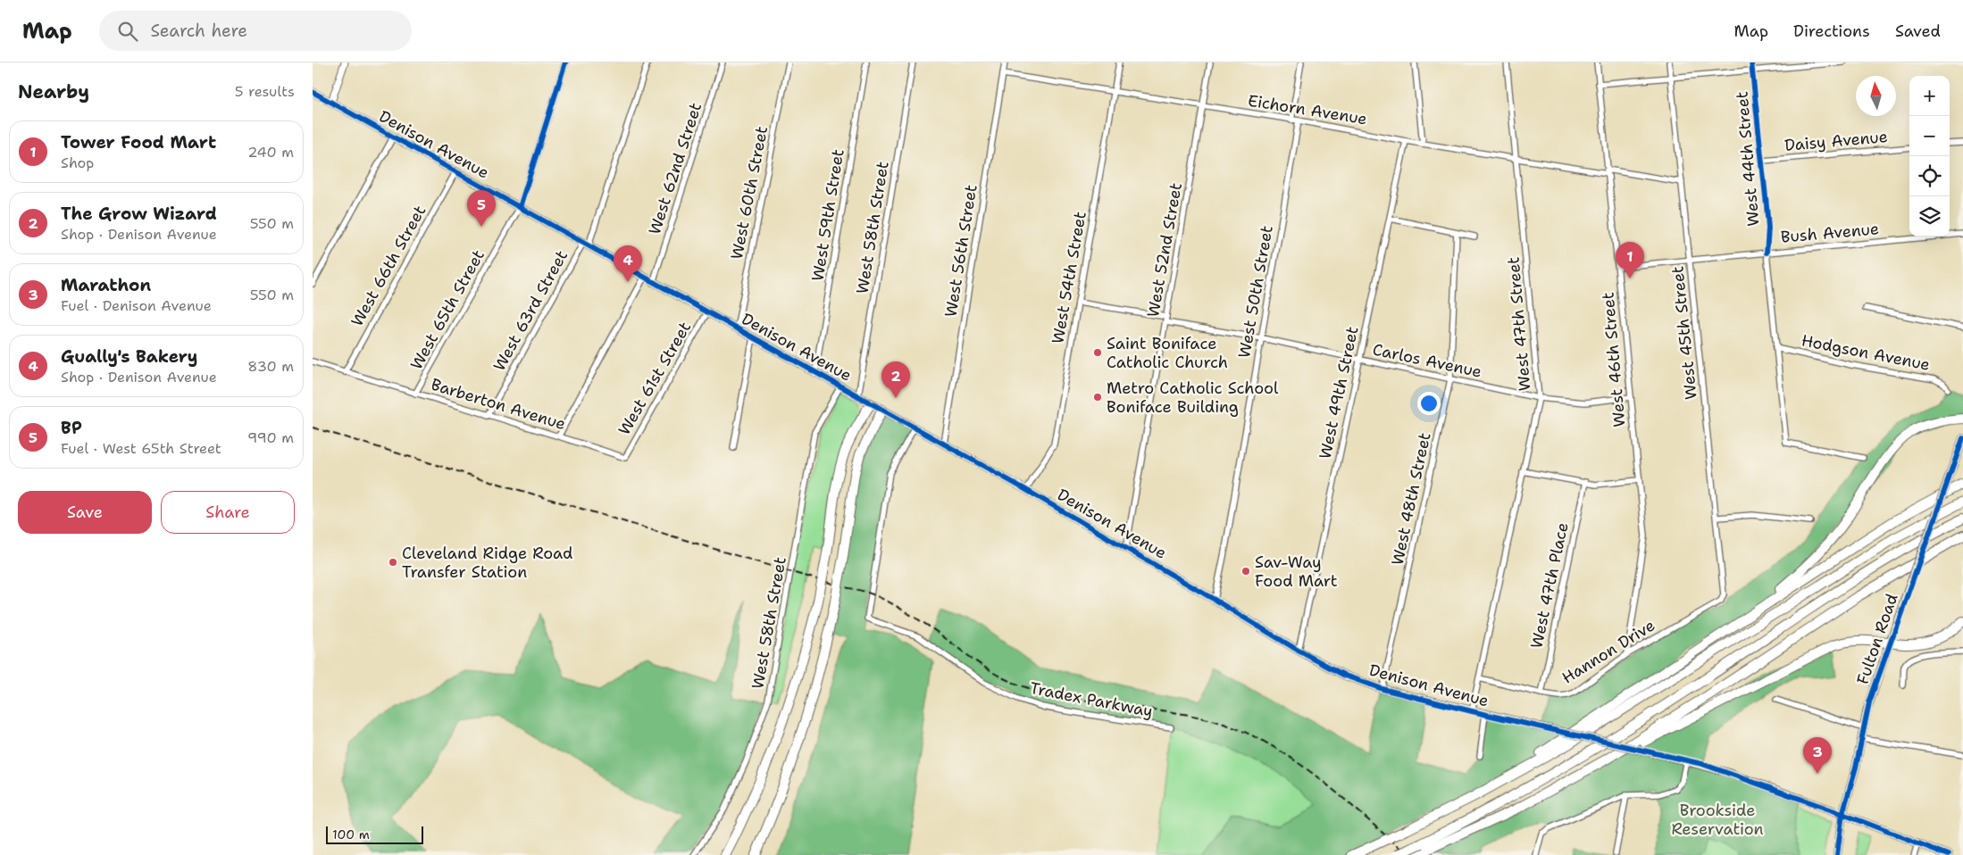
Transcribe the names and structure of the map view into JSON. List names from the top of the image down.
{
  "streets": {
    "main road": ["Denison Avenue", "Fulton Road"],
    "street": [
      "Eichorn Avenue",
      "Daisy Avenue",
      "West 44th Street",
      "West 62nd Street",
      "West 60th Street",
      "West 59th Street",
      "West 58th Street",
      "Bush Avenue",
      "West 52nd Street",
      "West 56th Street",
      "West 66th Street",
      "West 54th Street",
      "West 50th Street",
      "West 65th Street",
      "West 63rd Street",
      "West 47th Street",
      "West 45th Street",
      "Hodgson Avenue",
      "West 46th Street",
      "Carlos Avenue",
      "West 61st Street",
      "West 49th Street",
      "Barberton Avenue",
      "West 48th Street",
      "West 47th Place",
      "Hannon Drive",
      "Tradex Parkway"
    ]
  },
  "crossings": [
    ["Eichorn Avenue", "West 52nd Street"],
    ["Eichorn Avenue", "West 56th Street"],
    ["Eichorn Avenue", "West 54th Street"],
    ["Eichorn Avenue", "West 50th Street"],
    ["Eichorn Avenue", "West 47th Street"],
    ["Eichorn Avenue", "West 45th Street"],
    ["Eichorn Avenue", "West 46th Street"],
    ["Eichorn Avenue", "West 49th Street"],
    ["Daisy Avenue", "West 44th Street"],
    ["Denison Avenue", "West 62nd Street"],
    ["Denison Avenue", "West 60th Street"],
    ["Denison Avenue", "West 59th Street"],
    ["Denison Avenue", "West 58th Street"],
    ["Denison Avenue", "West 52nd Street"],
    ["Denison Avenue", "West 56th Street"],
    ["Denison Avenue", "West 66th Street"],
    ["Denison Avenue", "West 54th Street"],
    ["Denison Avenue", "West 50th Street"],
    ["Denison Avenue", "West 65th Street"],
    ["Denison Avenue", "West 63rd Street"],
    ["Denison Avenue", "West 47th Street"],
    ["Denison Avenue", "West 61st Street"],
    ["Denison Avenue", "West 49th Street"],
    ["Denison Avenue", "West 48th Street"],
    ["Denison Avenue", "Fulton Road"],
    ["Denison Avenue", "Tradex Parkway"],
    ["West 44th Street", "Bush Avenue"],
    ["West 44th Street", "Hodgson Avenue"],
    ["Bush Avenue", "West 45th Street"],
    ["Bush Avenue", "West 46th Street"],
    ["West 52nd Street", "Carlos Avenue"],
    ["West 66th Street", "Barberton Avenue"],
    ["West 54th Street", "Carlos Avenue"],
    ["West 50th Street", "Carlos Avenue"],
    ["West 65th Street", "Barberton Avenue"],
    ["West 63rd Street", "Barberton Avenue"],
    ["West 47th Street", "Carlos Avenue"],
    ["West 47th Street", "Hannon Drive"],
    ["West 45th Street", "Hannon Drive"],
    ["West 46th Street", "Carlos Avenue"],
    ["West 46th Street", "Hannon Drive"],
    ["Carlos Avenue", "West 49th Street"],
    ["Carlos Avenue", "West 48th Street"],
    ["West 61st Street", "Barberton Avenue"],
    ["West 47th Place", "Hannon Drive"]
  ],
  "parks": ["Brookside Reservation"],
  "places": [
    "Saint Boniface Catholic Church",
    "Metro Catholic School Boniface Building",
    "Cleveland Ridge Road Transfer Station",
    "Sav-Way Food Mart"
  ],
  "scale_bar": "100 m",
  "north": "top",
  "page": {
    "header": "Map",
    "search": "Search here",
    "nav": ["Map", "Directions", "Saved"],
    "heading": ["Nearby", "5 results"],
    "map_buttons": ["+", "−"],
    "list": [
      {
        "mark": "1",
        "name": "Tower Food Mart",
        "note": "Shop",
        "value": "240 m"
      },
      {
        "mark": "2",
        "name": "The Grow Wizard",
        "note": "Shop · Denison Avenue",
        "value": "550 m"
      },
      {
        "mark": "3",
        "name": "Marathon",
        "note": "Fuel · Denison Avenue",
        "value": "550 m"
      },
      {
        "mark": "4",
        "name": "Gually's Bakery",
        "note": "Shop · Denison Avenue",
        "value": "830 m"
      },
      {
        "mark": "5",
        "name": "BP",
        "note": "Fuel · West 65th Street",
        "value": "990 m"
      }
    ],
    "pins": [
      "5",
      "1",
      "4",
      "2",
      "3"
    ],
    "buttons": ["Save", "Share"],
    "scale": "100 m"
  }
}
